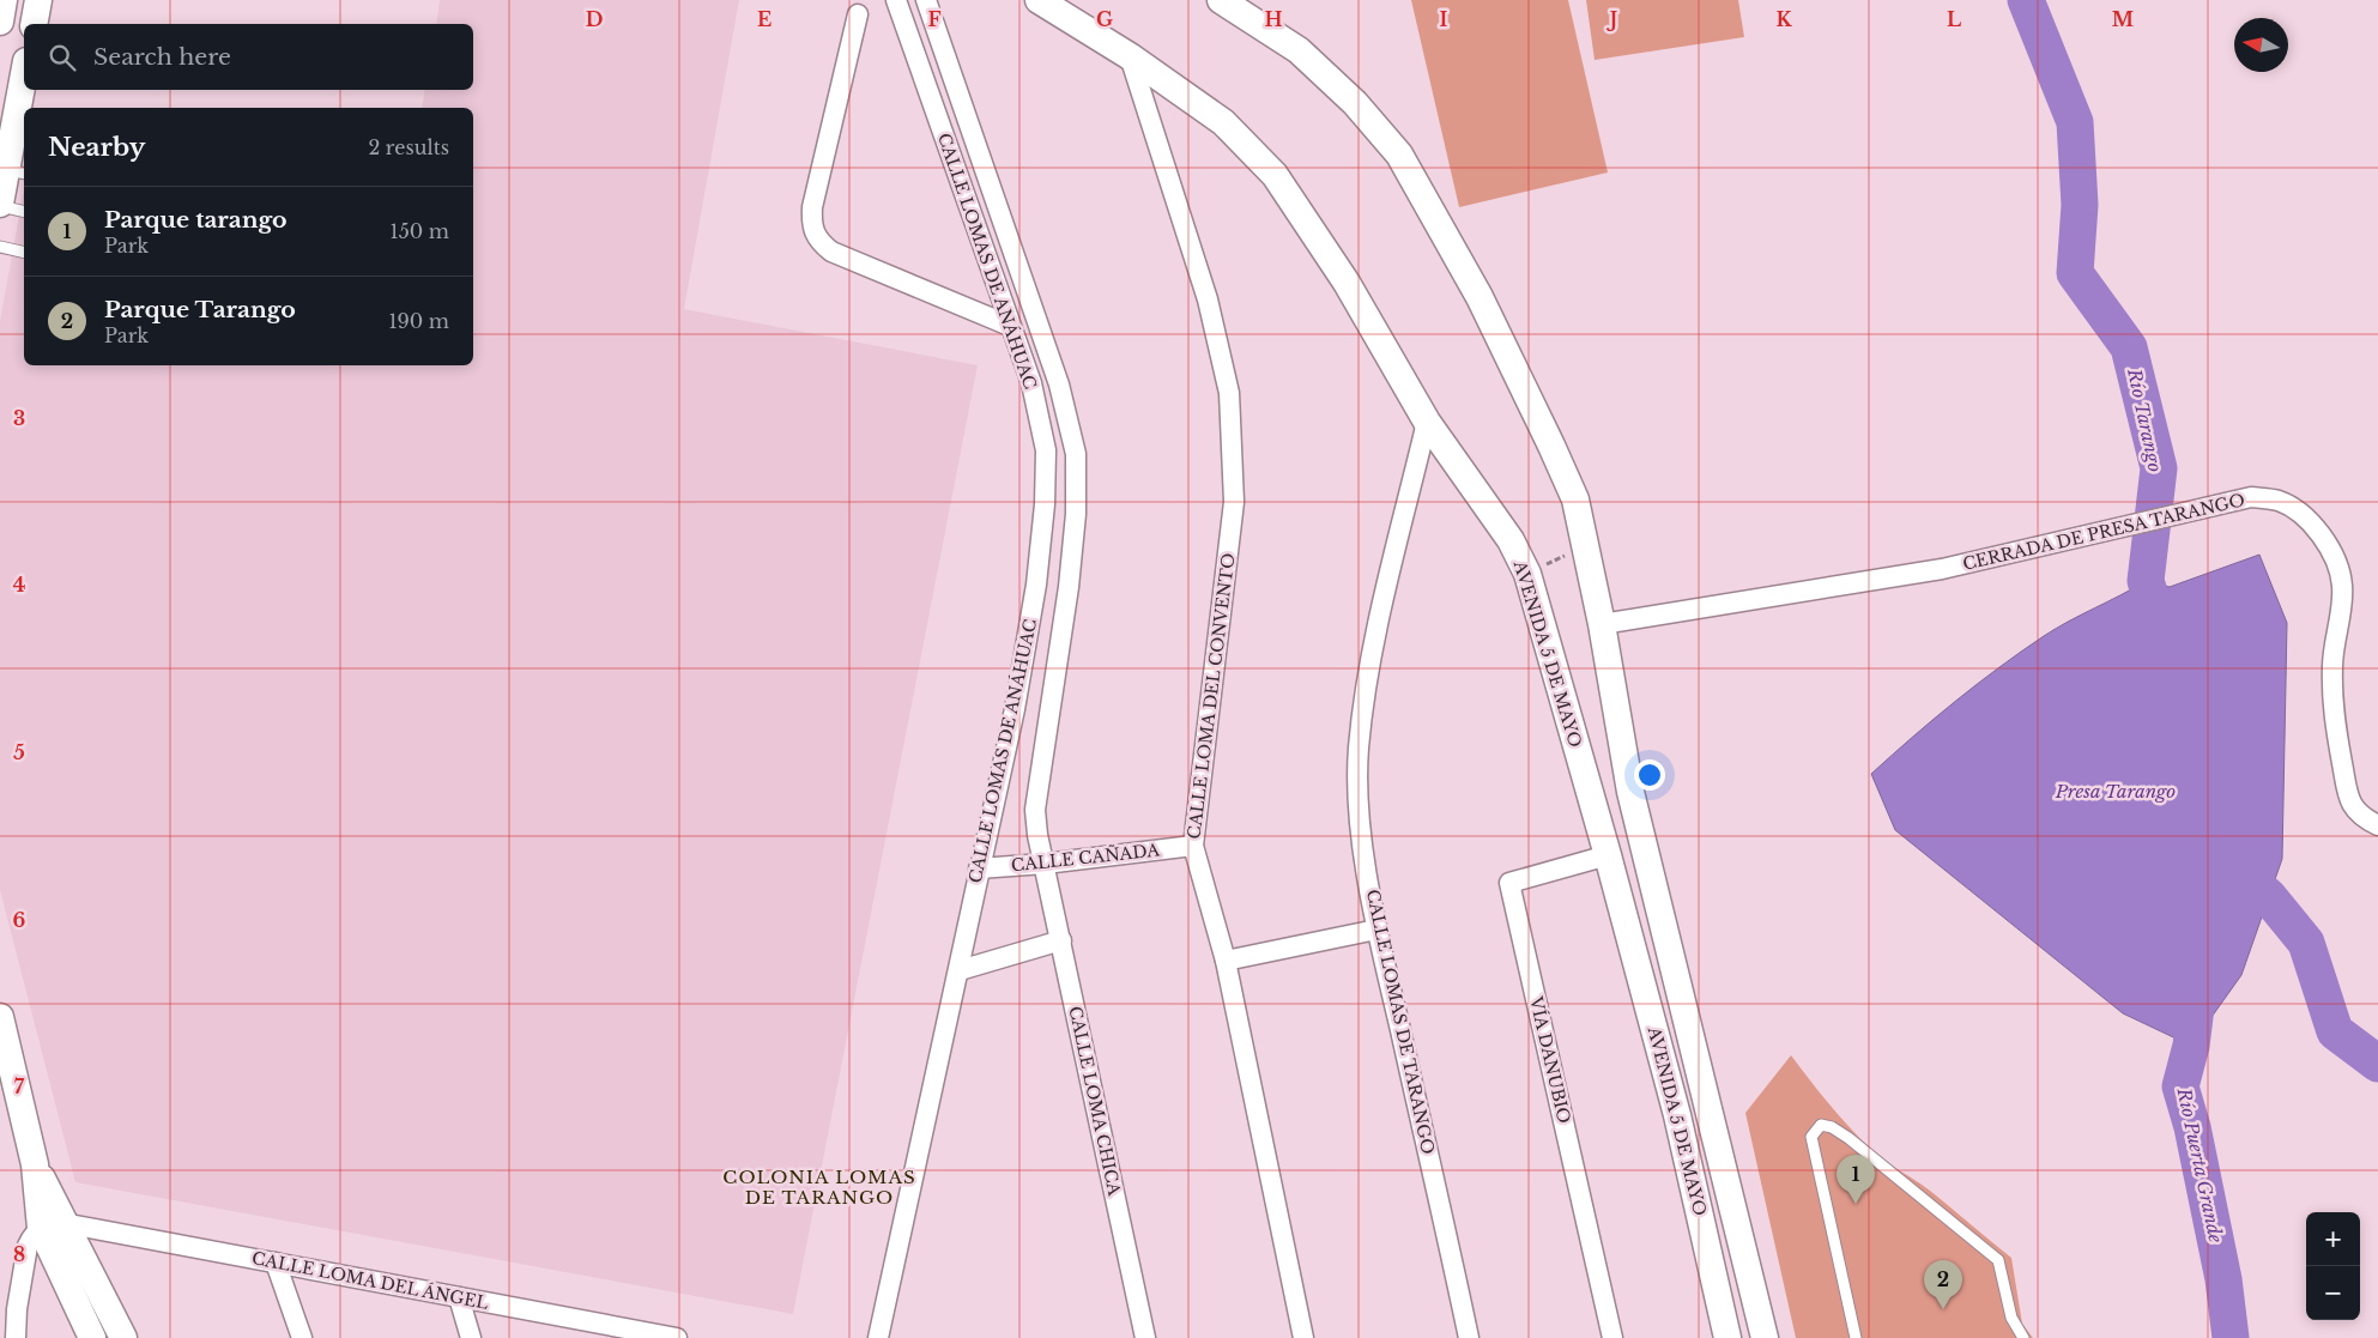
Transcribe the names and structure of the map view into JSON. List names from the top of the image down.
{
  "streets": {
    "main road": ["AVENIDA 5 DE MAYO"],
    "street": [
      "CALLE LOMAS DE ANÁHUAC",
      "CERRADA DE PRESA TARANGO",
      "CALLE LOMA DEL CONVENTO",
      "CALLE CAÑADA",
      "CALLE LOMAS DE TARANGO",
      "VÍA DANUBIO",
      "CALLE LOMA CHICA",
      "CALLE LOMA DEL ÁNGEL"
    ]
  },
  "crossings": [
    ["CALLE LOMAS DE ANÁHUAC", "CALLE CAÑADA"],
    ["CALLE LOMAS DE ANÁHUAC", "CALLE LOMA CHICA"],
    ["CERRADA DE PRESA TARANGO", "AVENIDA 5 DE MAYO"],
    ["AVENIDA 5 DE MAYO", "CALLE LOMA DEL CONVENTO"],
    ["AVENIDA 5 DE MAYO", "CALLE LOMAS DE TARANGO"],
    ["AVENIDA 5 DE MAYO", "VÍA DANUBIO"],
    ["CALLE LOMA DEL CONVENTO", "CALLE CAÑADA"],
    ["CALLE CAÑADA", "CALLE LOMA CHICA"]
  ],
  "districts": ["COLONIA LOMAS DE TARANGO"],
  "water": ["Río Tarango", "Presa Tarango", "Río Puerta Grande"],
  "north": "left",
  "page": {
    "search": "Search here",
    "heading": ["Nearby", "2 results"],
    "list": [
      {
        "mark": "1",
        "name": "Parque tarango",
        "note": "Park",
        "value": "150 m"
      },
      {
        "mark": "2",
        "name": "Parque Tarango",
        "note": "Park",
        "value": "190 m"
      }
    ],
    "pins": ["1", "2"],
    "map_buttons": ["+", "−"]
  },
  "grid": {
    "columns": [
      "D",
      "E",
      "F",
      "G",
      "H",
      "I",
      "J",
      "K",
      "L",
      "M"
    ],
    "rows": [
      "3",
      "4",
      "5",
      "6",
      "7",
      "8"
    ]
  }
}
